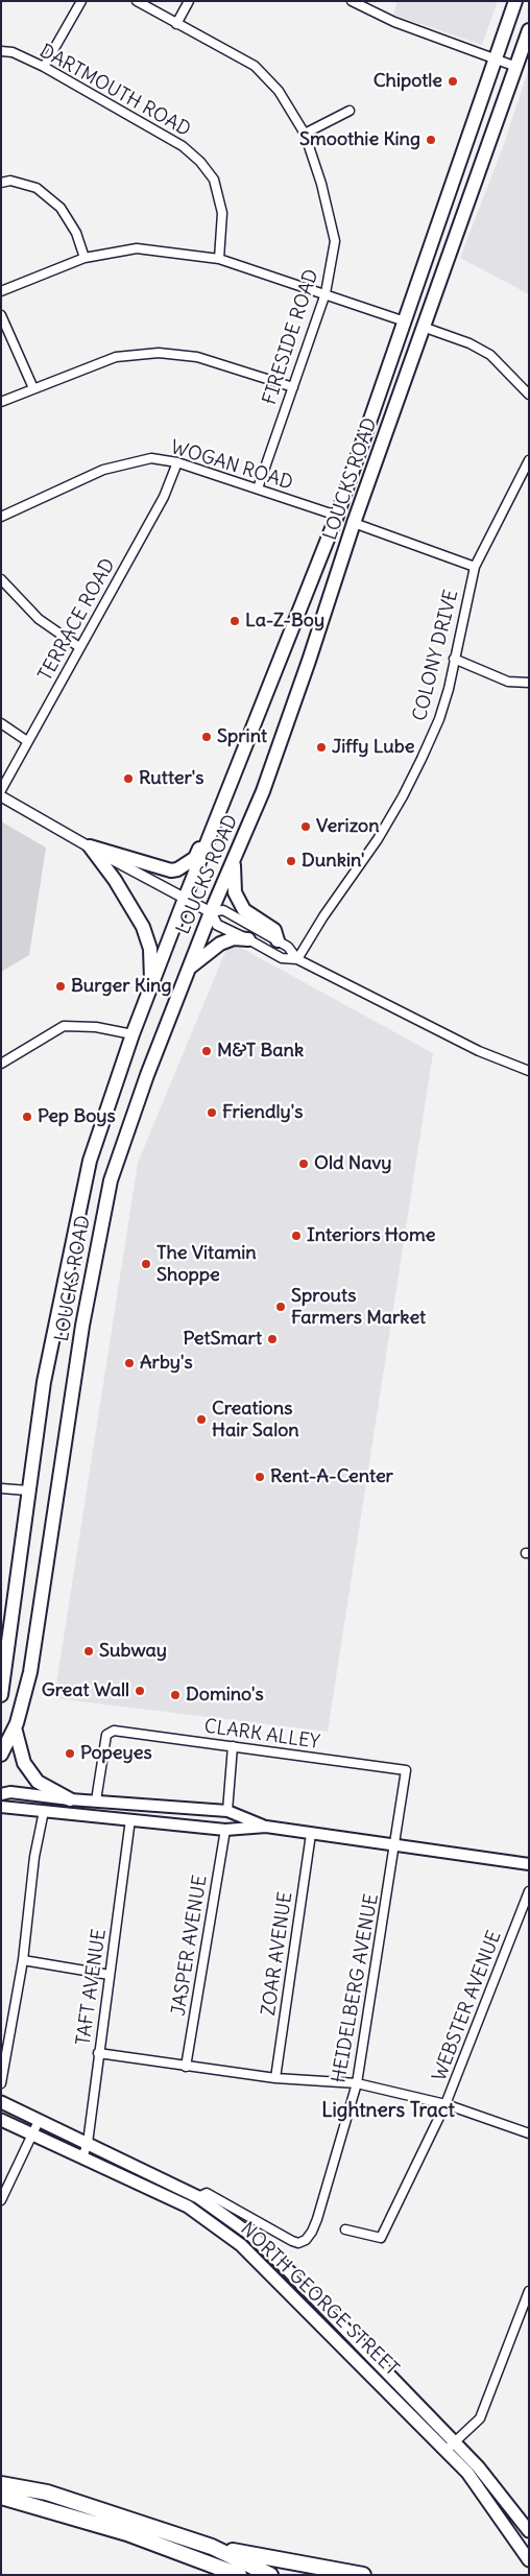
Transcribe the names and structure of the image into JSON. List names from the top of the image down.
{
  "streets": {
    "highway": ["LOUCKS ROAD"],
    "main road": ["NORTH GEORGE STREET"],
    "street": [
      "DARTMOUTH ROAD",
      "FIRESIDE ROAD",
      "WOGAN ROAD",
      "TERRACE ROAD",
      "COLONY DRIVE",
      "CLARK ALLEY",
      "JASPER AVENUE",
      "ZOAR AVENUE",
      "TAFT AVENUE",
      "HEIDELBERG AVENUE",
      "WEBSTER AVENUE"
    ]
  },
  "crossings": [
    ["FIRESIDE ROAD", "WOGAN ROAD"],
    ["WOGAN ROAD", "LOUCKS ROAD"],
    ["WOGAN ROAD", "TERRACE ROAD"],
    ["CLARK ALLEY", "HEIDELBERG AVENUE"],
    ["TAFT AVENUE", "NORTH GEORGE STREET"],
    ["HEIDELBERG AVENUE", "NORTH GEORGE STREET"]
  ],
  "districts": ["Lightners Tract"],
  "places": [
    "Chipotle",
    "Smoothie King",
    "La-Z-Boy",
    "Sprint",
    "Jiffy Lube",
    "Rutter's",
    "Verizon",
    "Dunkin'",
    "Burger King",
    "M&T Bank",
    "Friendly's",
    "Pep Boys",
    "Old Navy",
    "Interiors Home",
    "The Vitamin Shoppe",
    "Sprouts Farmers Market",
    "PetSmart",
    "Arby's",
    "Creations Hair Salon",
    "Rent-A-Center",
    "Subway",
    "Great Wall",
    "Domino's",
    "Popeyes"
  ]
}
